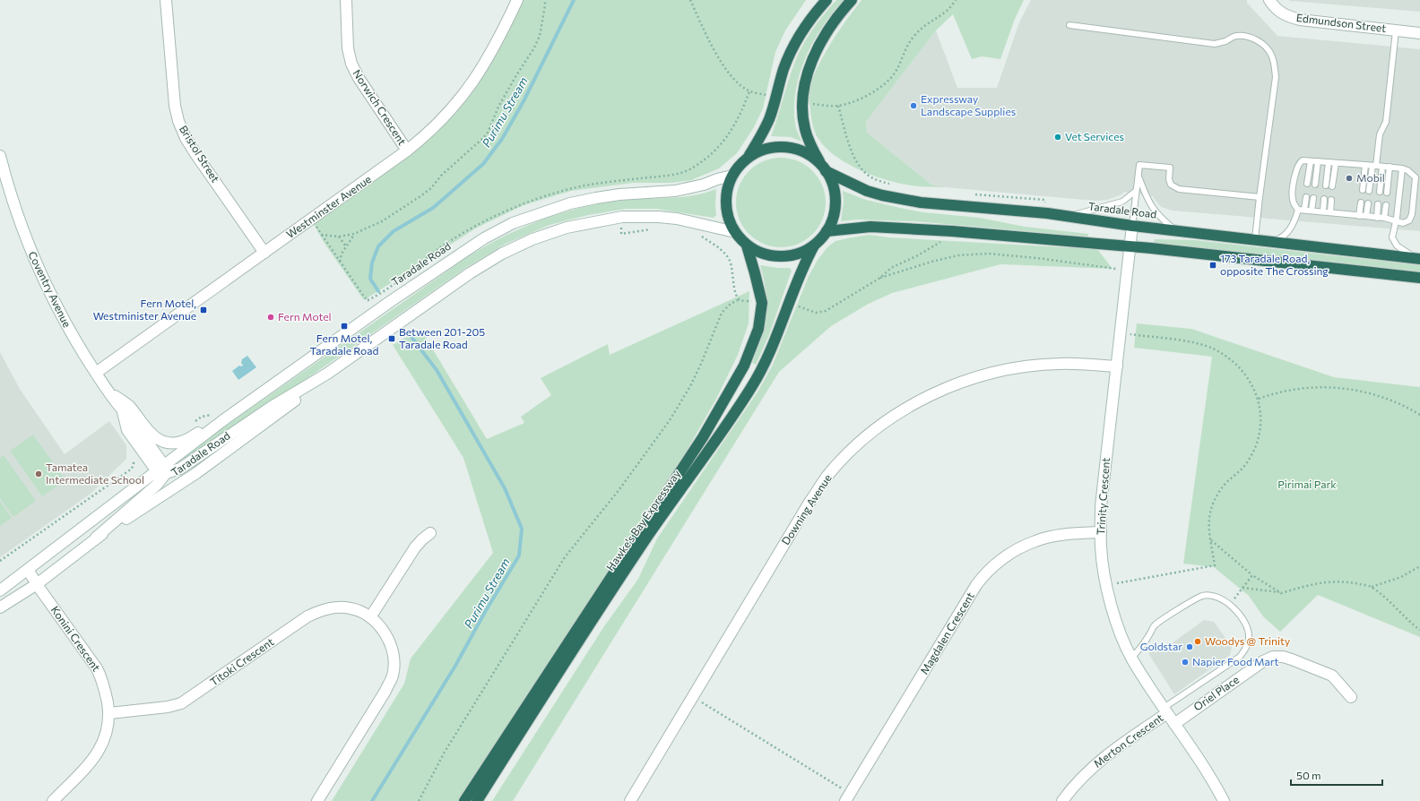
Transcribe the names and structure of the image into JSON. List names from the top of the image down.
{
  "streets": {
    "highway": ["Taradale Road", "Hawke's Bay Expressway"],
    "street": [
      "Edmundson Street",
      "Norwich Crescent",
      "Bristol Street",
      "Westminster Avenue",
      "Coventry Avenue",
      "Trinity Crescent",
      "Downing Avenue",
      "Magdalen Crescent",
      "Konini Crescent",
      "Titoki Crescent",
      "Oriel Place",
      "Merton Crescent"
    ]
  },
  "crossings": [
    ["Norwich Crescent", "Westminster Avenue"],
    ["Bristol Street", "Westminster Avenue"],
    ["Westminster Avenue", "Coventry Avenue"],
    ["Taradale Road", "Coventry Avenue"],
    ["Taradale Road", "Trinity Crescent"],
    ["Taradale Road", "Hawke's Bay Expressway"],
    ["Taradale Road", "Konini Crescent"],
    ["Trinity Crescent", "Downing Avenue"],
    ["Trinity Crescent", "Magdalen Crescent"],
    ["Trinity Crescent", "Oriel Place"],
    ["Trinity Crescent", "Merton Crescent"],
    ["Konini Crescent", "Titoki Crescent"]
  ],
  "water": ["Purimu Stream"],
  "parks": ["Pirimai Park"],
  "places": {
    "other": [
      "Expressway Landscape Supplies",
      "Vet Services",
      "Mobil",
      "Fern Motel",
      "Tamatea Intermediate School",
      "Woodys @ Trinity",
      "Goldstar",
      "Napier Food Mart"
    ],
    "transit": [
      "173 Taradale Road, opposite The Crossing",
      "Fern Motel, Westminister Avenue",
      "Fern Motel, Taradale Road",
      "Between 201-205 Taradale Road"
    ]
  },
  "scale_bar": "50 m"
}
